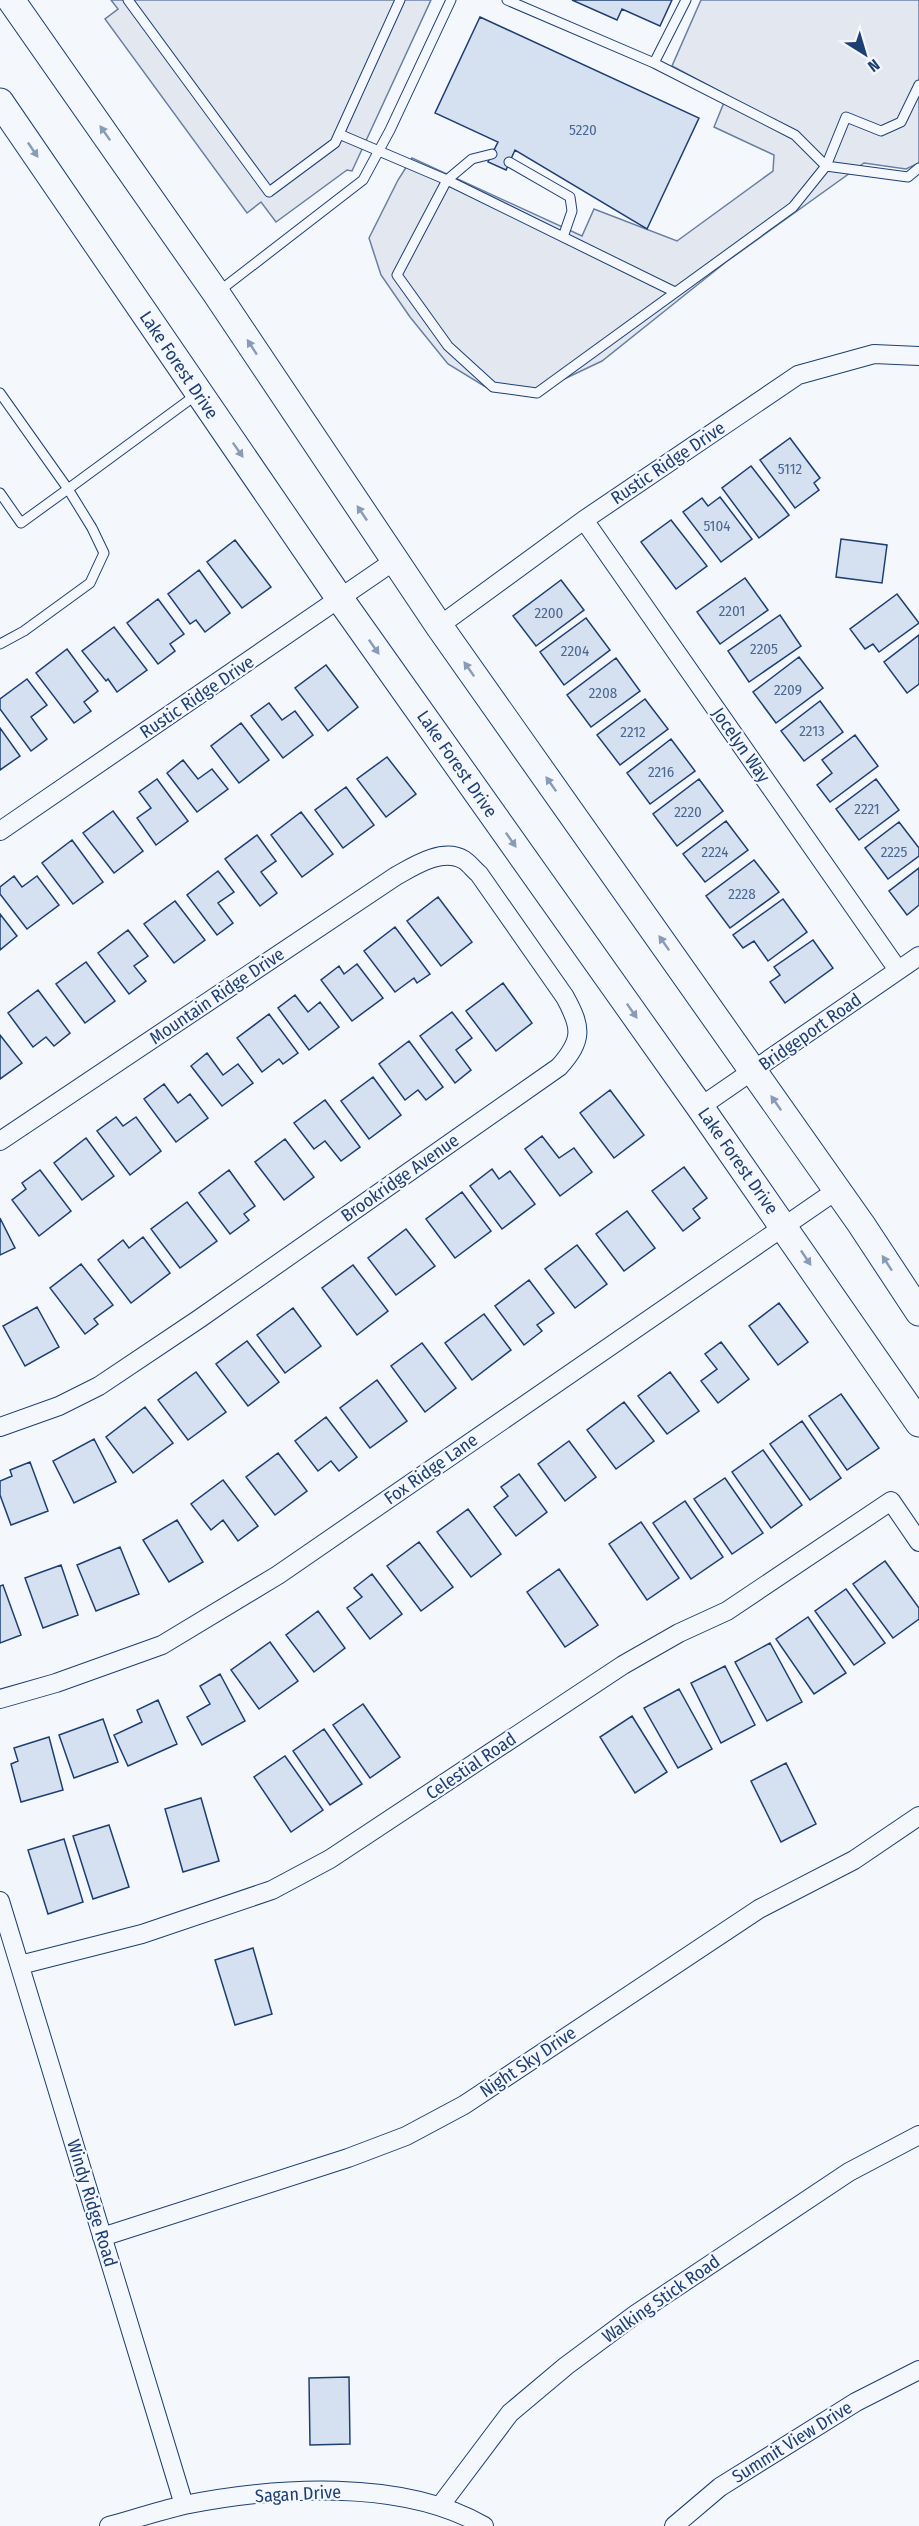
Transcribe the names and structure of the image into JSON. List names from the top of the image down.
{
  "streets": {
    "main road": ["Lake Forest Drive"],
    "street": [
      "Rustic Ridge Drive",
      "Jocelyn Way",
      "Mountain Ridge Drive",
      "Bridgeport Road",
      "Brookridge Avenue",
      "Fox Ridge Lane",
      "Celestial Road",
      "Night Sky Drive",
      "Windy Ridge Road",
      "Walking Stick Road",
      "Summit View Drive",
      "Sagan Drive"
    ]
  },
  "crossings": [
    ["Lake Forest Drive", "Rustic Ridge Drive"],
    ["Lake Forest Drive", "Bridgeport Road"],
    ["Lake Forest Drive", "Fox Ridge Lane"],
    ["Rustic Ridge Drive", "Jocelyn Way"],
    ["Jocelyn Way", "Bridgeport Road"],
    ["Mountain Ridge Drive", "Brookridge Avenue"],
    ["Celestial Road", "Windy Ridge Road"],
    ["Night Sky Drive", "Windy Ridge Road"],
    ["Windy Ridge Road", "Sagan Drive"],
    ["Walking Stick Road", "Sagan Drive"]
  ],
  "house_numbers": [
    "5220",
    "5112",
    "5104",
    "2201",
    "2200",
    "2205",
    "2204",
    "2209",
    "2208",
    "2213",
    "2212",
    "2216",
    "2221",
    "2220",
    "2224",
    "2225",
    "2228"
  ],
  "north": "bottom right"
}
